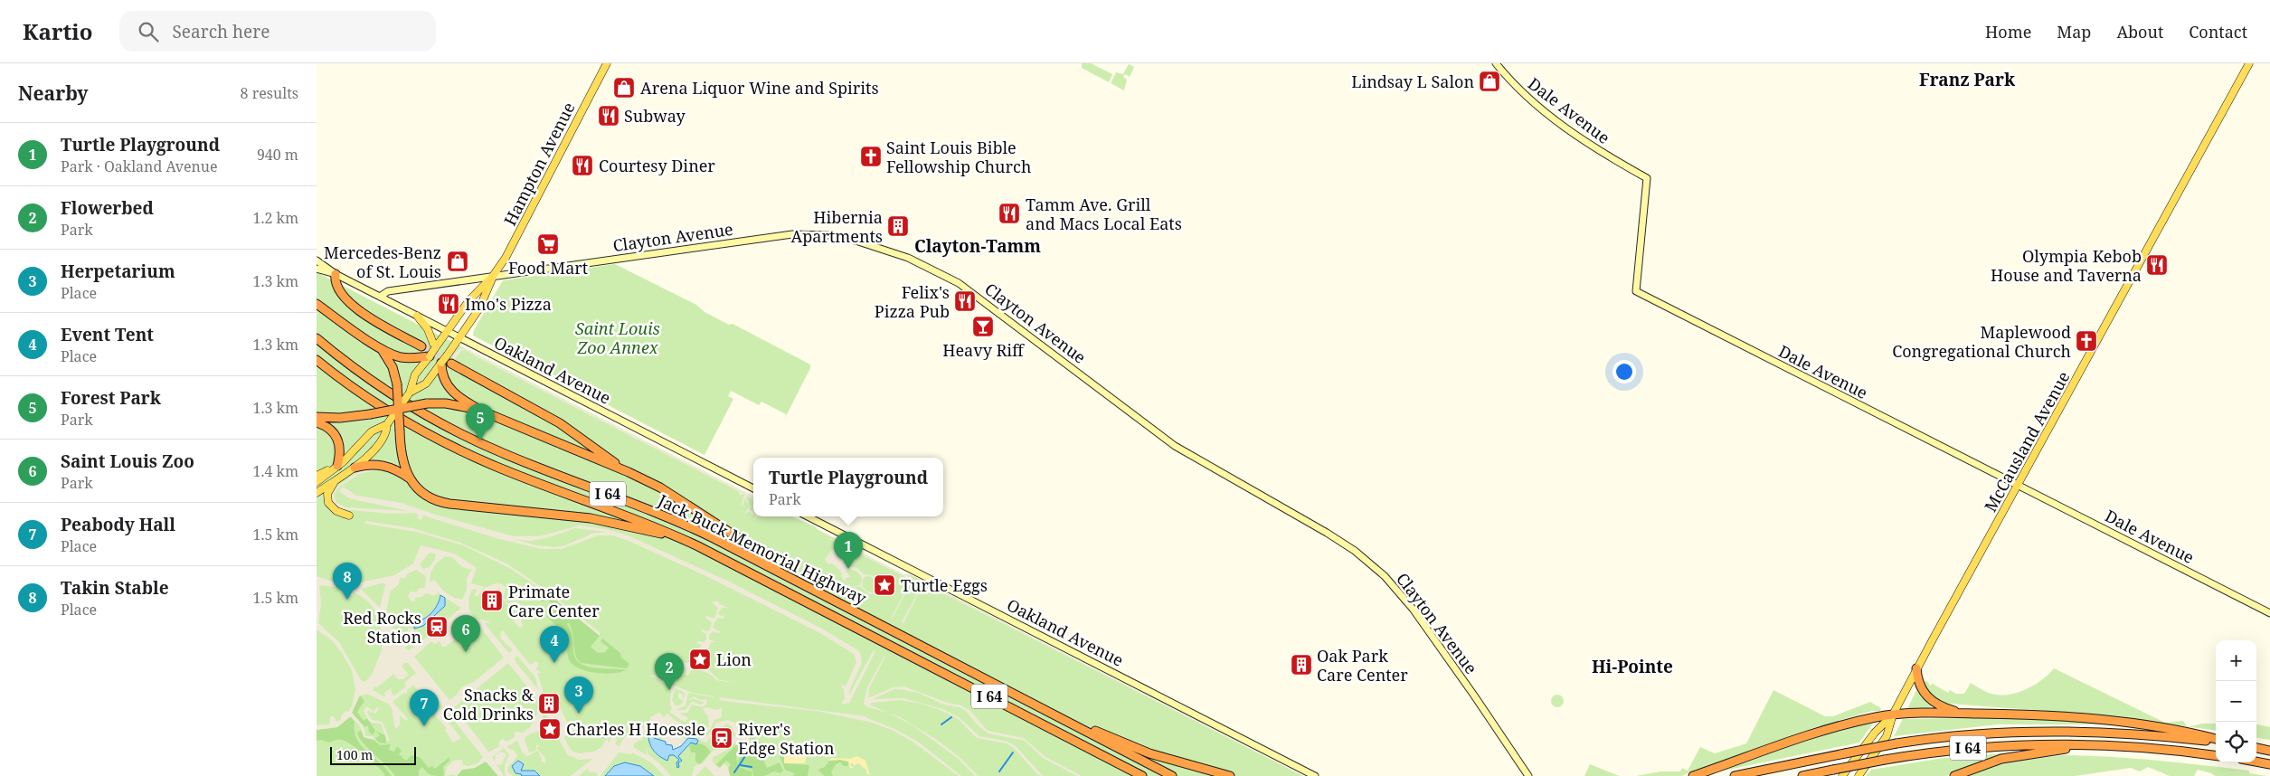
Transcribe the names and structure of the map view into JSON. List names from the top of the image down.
{
  "streets": {
    "highway": ["I 64", "Jack Buck Memorial Highway"],
    "main road": ["Hampton Avenue", "McCausland Avenue"],
    "street": ["Dale Avenue", "Clayton Avenue", "Oakland Avenue"]
  },
  "crossings": [
    ["Dale Avenue", "McCausland Avenue"],
    ["Hampton Avenue", "Clayton Avenue"],
    ["Hampton Avenue", "Oakland Avenue"],
    ["Clayton Avenue", "Oakland Avenue"]
  ],
  "districts": ["Franz Park", "Clayton-Tamm", "Hi-Pointe"],
  "parks": ["Saint Louis Zoo Annex"],
  "places": {
    "shop": ["Lindsay L Salon", "Arena Liquor Wine and Spirits", "Mercedes-Benz of St. Louis"],
    "restaurant": [
      "Subway",
      "Courtesy Diner",
      "Tamm Ave. Grill and Macs Local Eats",
      "Olympia Kebob House and Taverna",
      "Felix's Pizza Pub",
      "Imo's Pizza"
    ],
    "church": ["Saint Louis Bible Fellowship Church", "Maplewood Congregational Church"],
    "building": [
      "Hibernia Apartments",
      "Primate Care Center",
      "Oak Park Care Center",
      "Snacks & Cold Drinks"
    ],
    "supermarket": ["Food Mart"],
    "bar": ["Heavy Riff"],
    "place": ["Turtle Eggs", "Lion", "Charles H Hoessle"],
    "station": ["Red Rocks Station", "River's Edge Station"]
  },
  "scale_bar": "100 m",
  "page": {
    "header": "Kartio",
    "search": "Search here",
    "nav": [
      "Home",
      "Map",
      "About",
      "Contact"
    ],
    "heading": ["Nearby", "8 results"],
    "list": [
      {
        "mark": "1",
        "name": "Turtle Playground",
        "note": "Park · Oakland Avenue",
        "value": "940 m"
      },
      {
        "mark": "2",
        "name": "Flowerbed",
        "note": "Park",
        "value": "1.2 km"
      },
      {
        "mark": "3",
        "name": "Herpetarium",
        "note": "Place",
        "value": "1.3 km"
      },
      {
        "mark": "4",
        "name": "Event Tent",
        "note": "Place",
        "value": "1.3 km"
      },
      {
        "mark": "5",
        "name": "Forest Park",
        "note": "Park",
        "value": "1.3 km"
      },
      {
        "mark": "6",
        "name": "Saint Louis Zoo",
        "note": "Park",
        "value": "1.4 km"
      },
      {
        "mark": "7",
        "name": "Peabody Hall",
        "note": "Place",
        "value": "1.5 km"
      },
      {
        "mark": "8",
        "name": "Takin Stable",
        "note": "Place",
        "value": "1.5 km"
      }
    ],
    "pins": [
      "5",
      "1",
      "8",
      "6",
      "4",
      "2",
      "3",
      "7"
    ],
    "popup": ["Turtle Playground", "Park"],
    "map_buttons": ["+", "−"],
    "scale": "100 m"
  }
}
